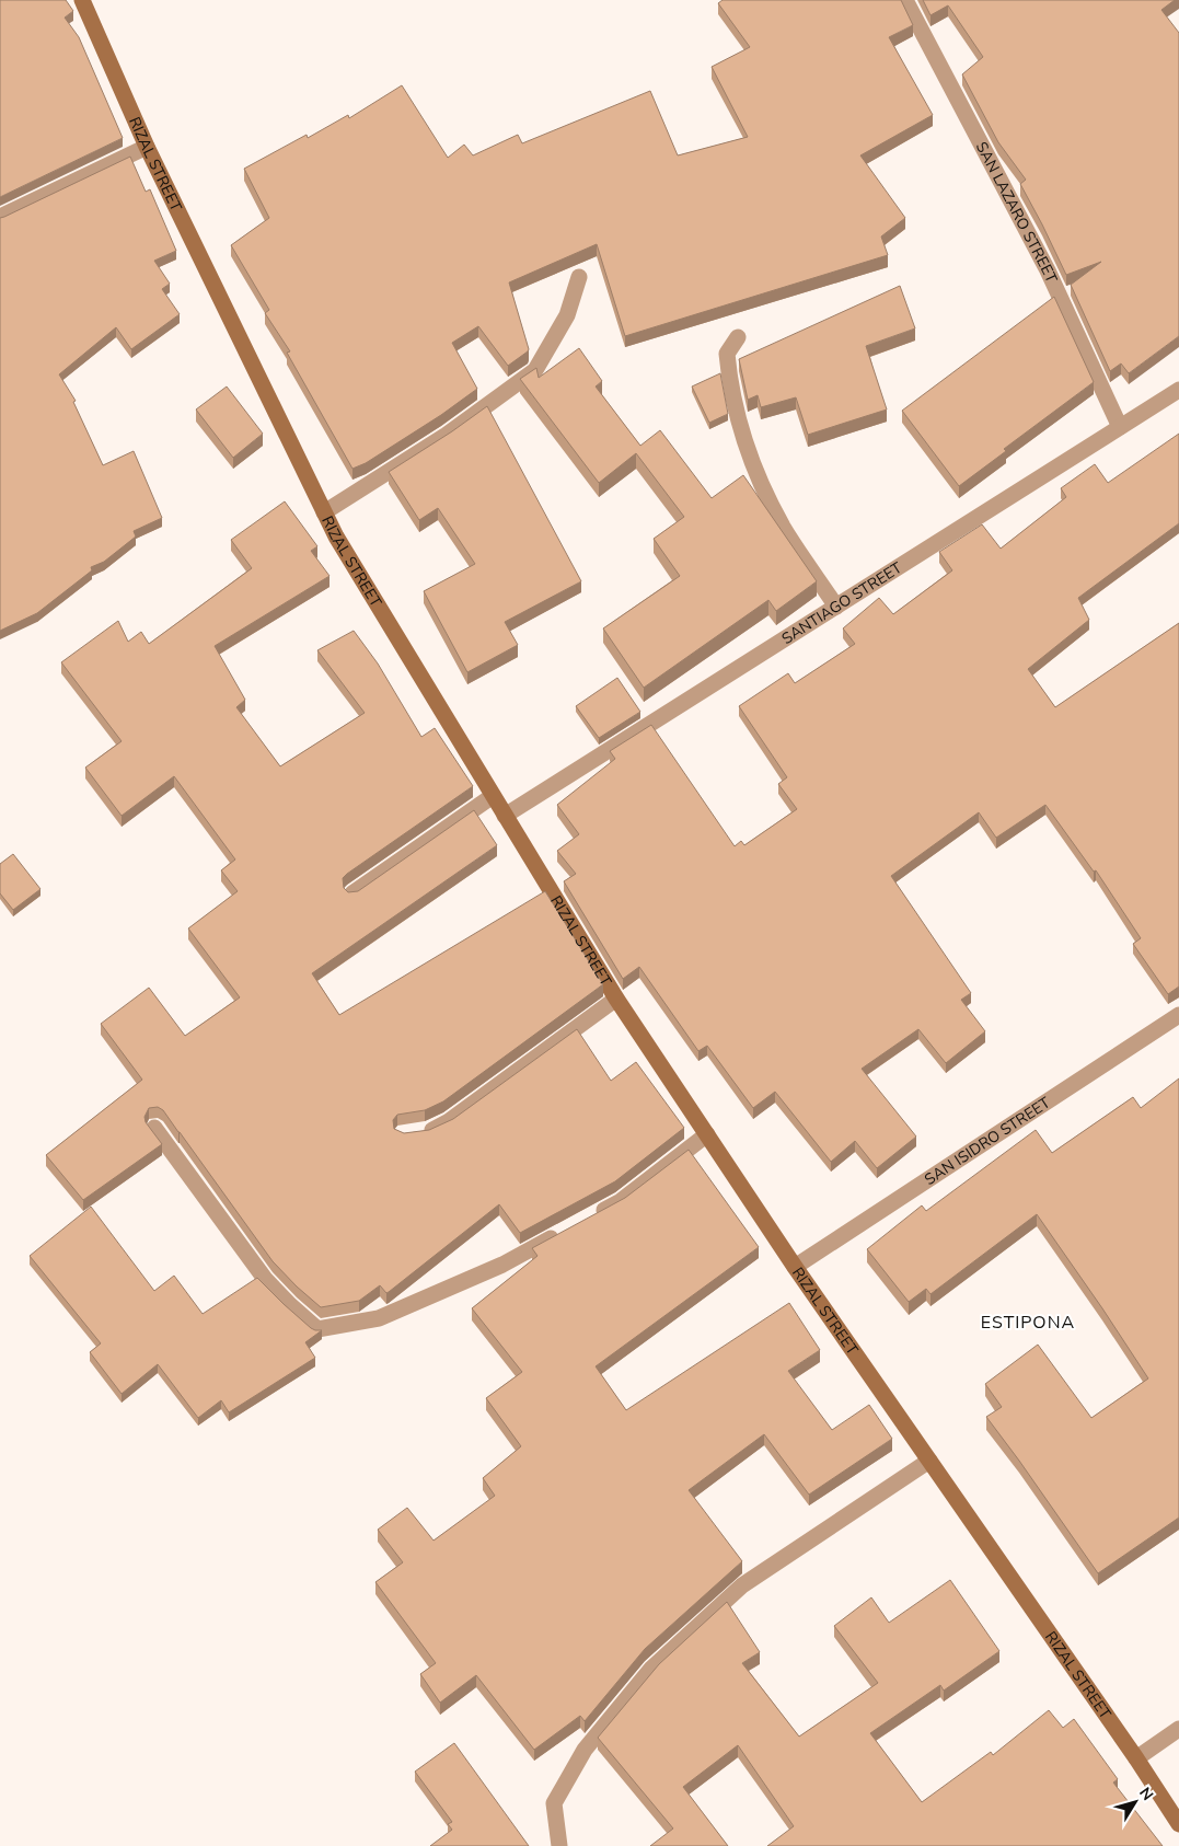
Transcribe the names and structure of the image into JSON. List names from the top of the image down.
{
  "streets": {
    "main road": ["RIZAL STREET"],
    "street": ["SAN LAZARO STREET", "SANTIAGO STREET", "SAN ISIDRO STREET"]
  },
  "crossings": [
    ["RIZAL STREET", "SANTIAGO STREET"],
    ["RIZAL STREET", "SAN ISIDRO STREET"],
    ["SAN LAZARO STREET", "SANTIAGO STREET"]
  ],
  "districts": ["ESTIPONA"],
  "north": "top right"
}
